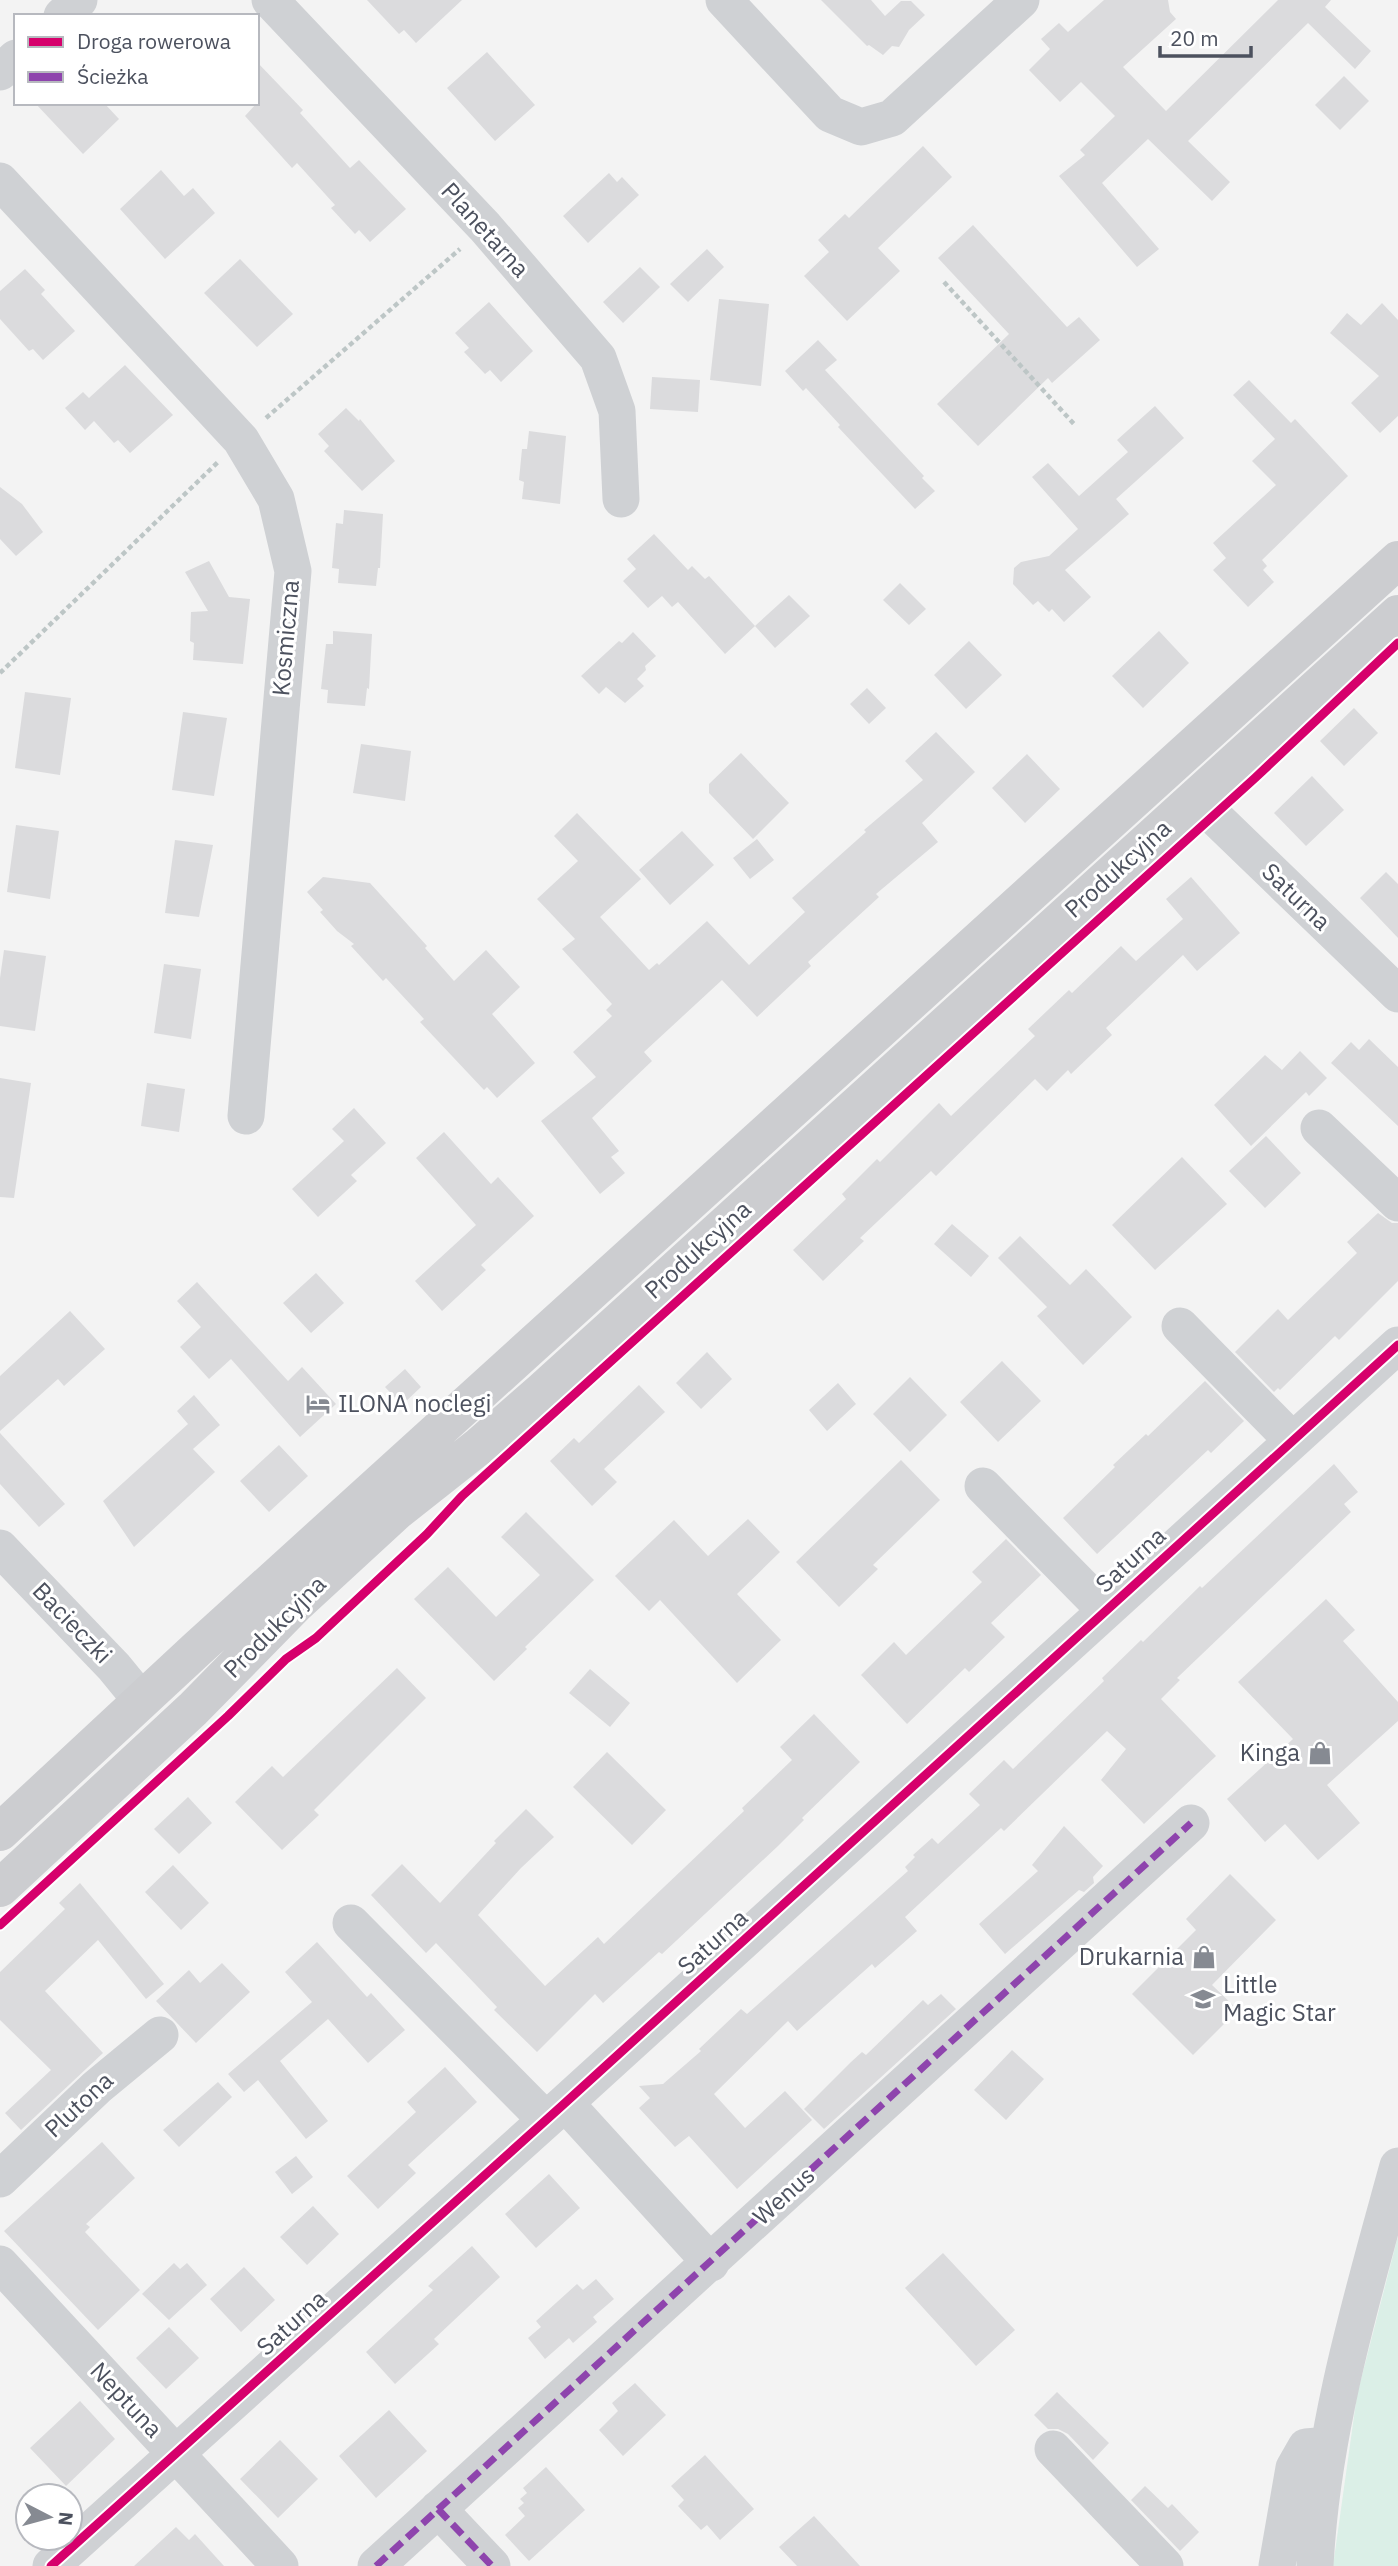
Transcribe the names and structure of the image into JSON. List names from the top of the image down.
{
  "streets": {
    "main road": ["Produkcyjna"],
    "street": [
      "Planetarna",
      "Kosmiczna",
      "Saturna",
      "Bacieczki",
      "Plutona",
      "Wenus",
      "Neptuna"
    ]
  },
  "crossings": [
    ["Produkcyjna", "Saturna"],
    ["Produkcyjna", "Bacieczki"],
    ["Saturna", "Neptuna"]
  ],
  "places": {
    "hotel": ["ILONA noclegi"],
    "shop": ["Kinga", "Drukarnia"],
    "school or university": ["Little Magic Star"]
  },
  "legend": ["Droga rowerowa", "Ścieżka"],
  "scale_bar": "20 m",
  "north": "right"
}
